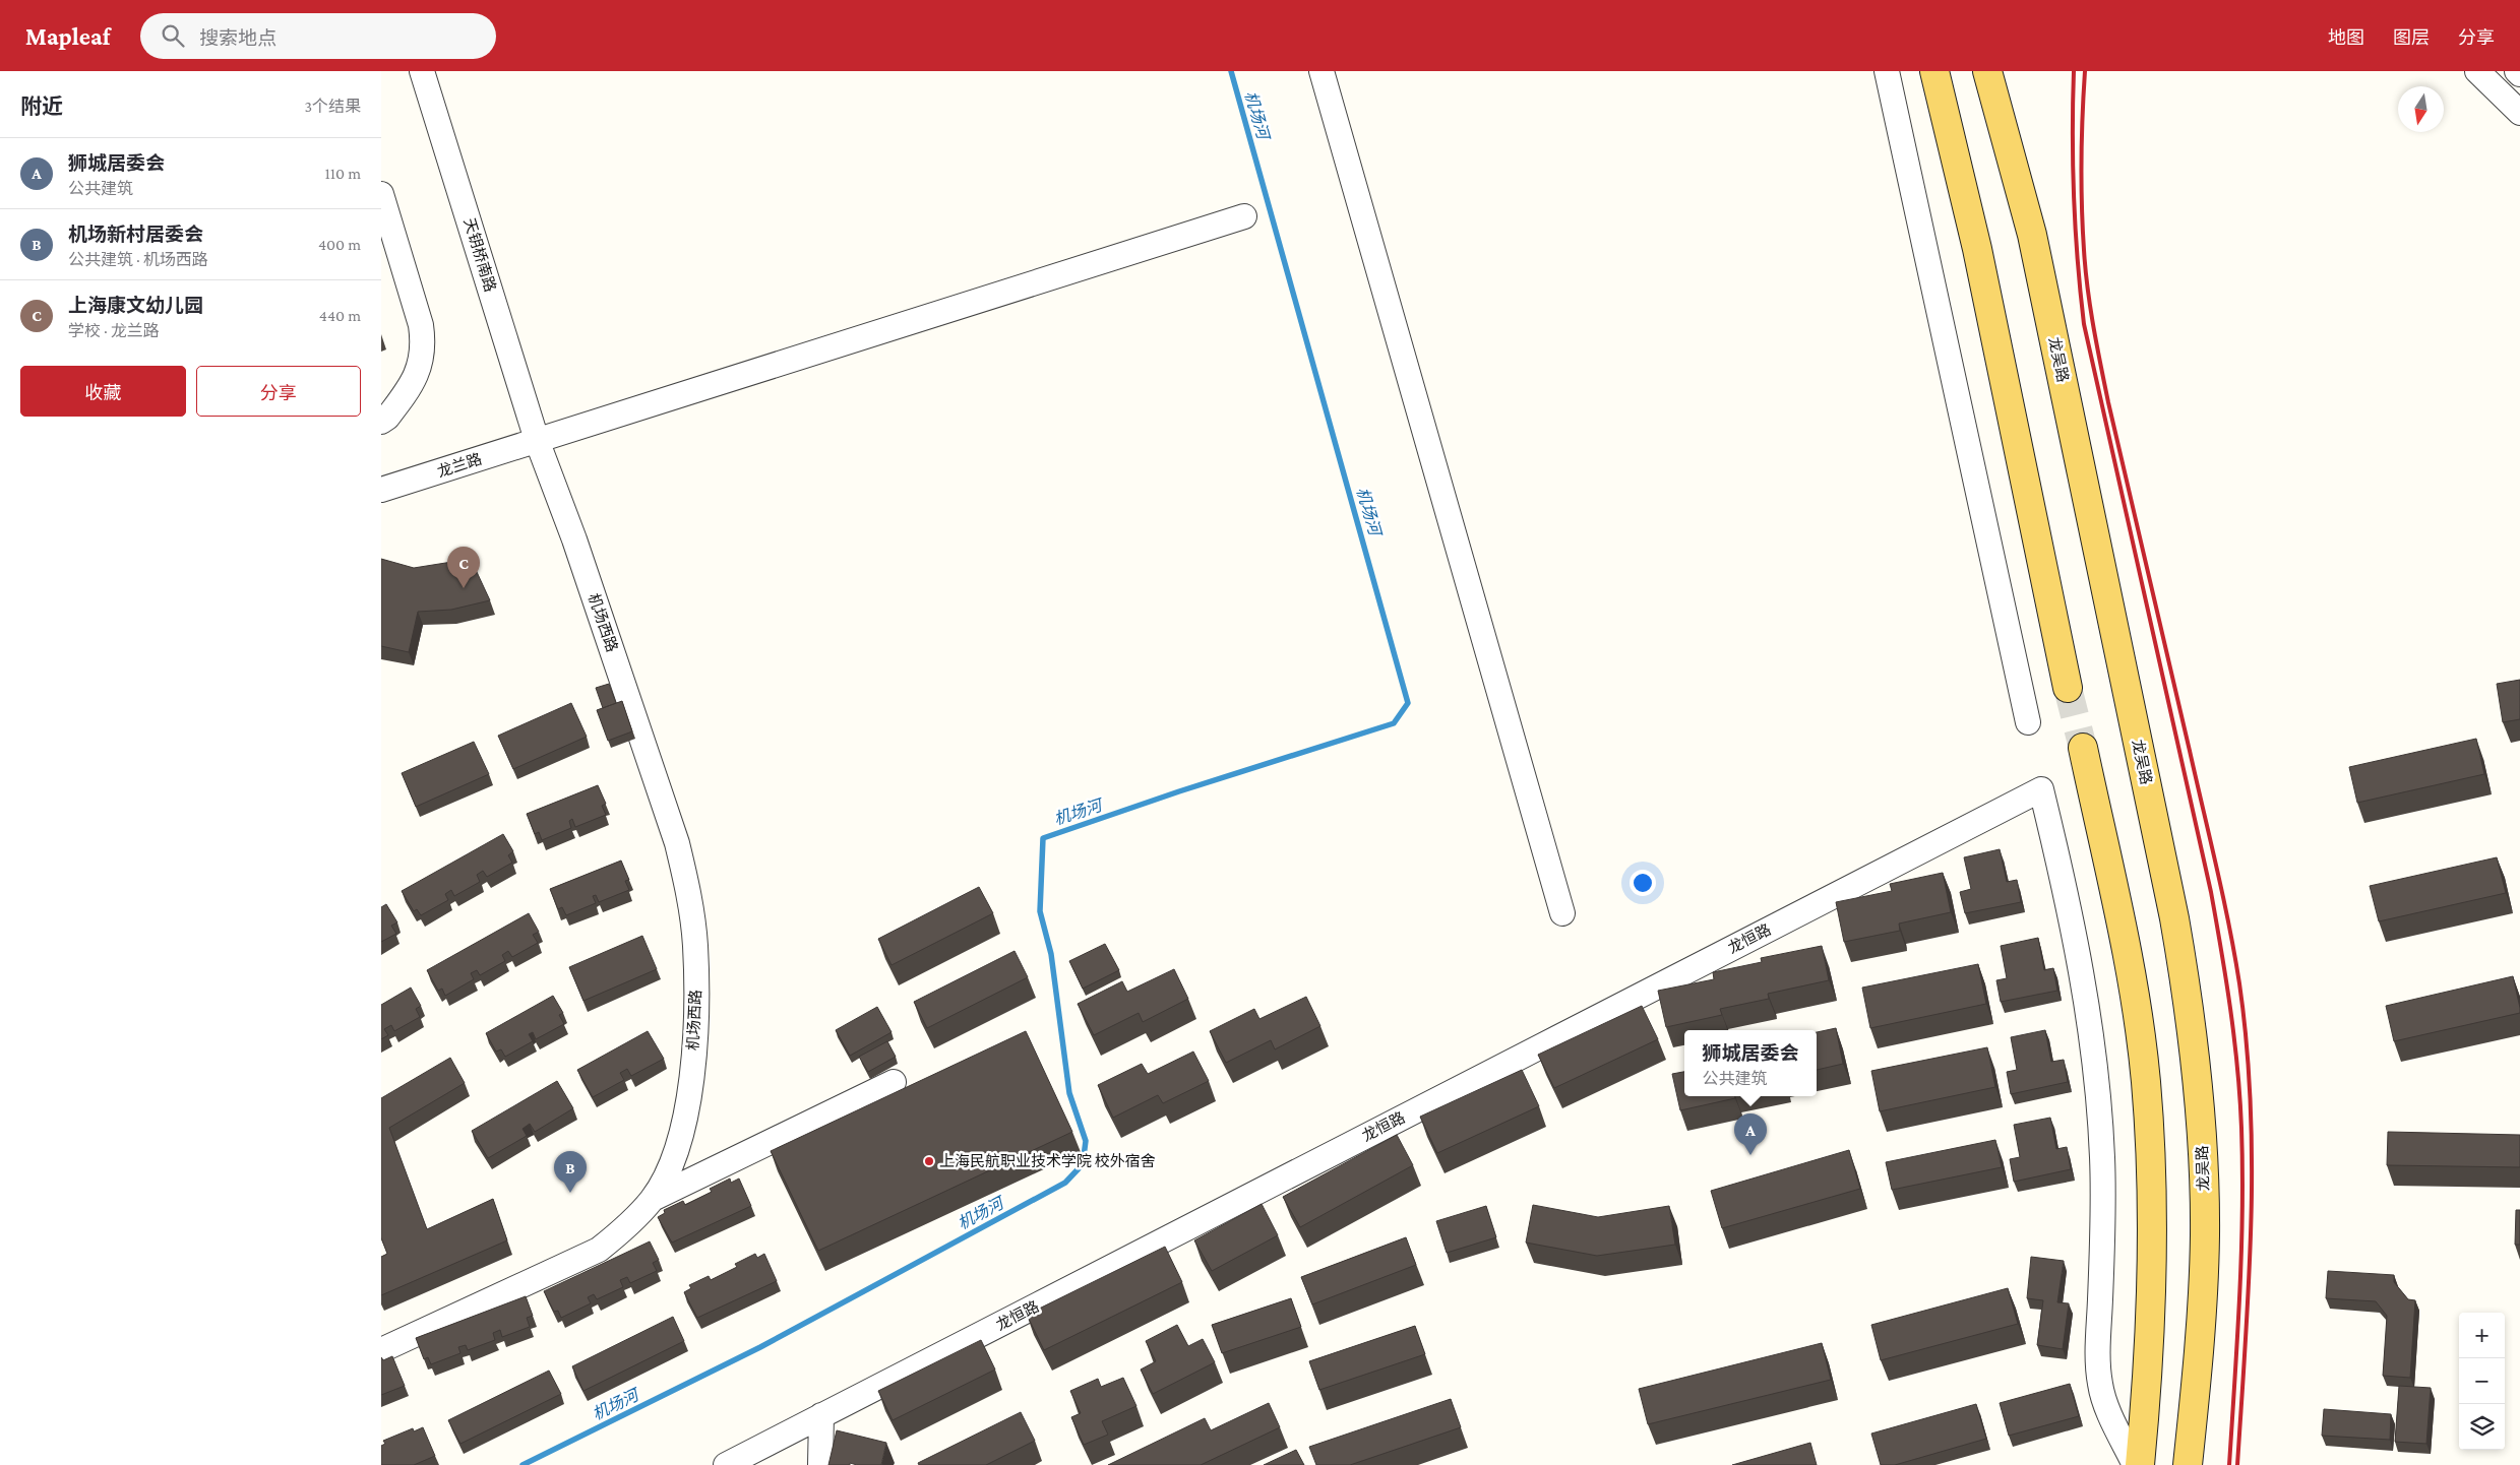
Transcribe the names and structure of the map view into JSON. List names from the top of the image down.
{
  "streets": {
    "main road": ["龙吴路"],
    "street": [
      "天钥桥南路",
      "龙兰路",
      "机场西路",
      "龙恒路"
    ]
  },
  "crossings": [
    ["天钥桥南路", "龙兰路"],
    ["天钥桥南路", "机场西路"]
  ],
  "water": ["机场河"],
  "places": ["上海民航职业技术学院 校外宿舍"],
  "north": "bottom",
  "page": {
    "header": "Mapleaf",
    "search": "搜索地点",
    "nav": ["地图", "图层", "分享"],
    "heading": ["附近", "3个结果"],
    "list": [
      {
        "mark": "A",
        "name": "狮城居委会",
        "note": "公共建筑",
        "value": "110 m"
      },
      {
        "mark": "B",
        "name": "机场新村居委会",
        "note": "公共建筑 · 机场西路",
        "value": "400 m"
      },
      {
        "mark": "C",
        "name": "上海康文幼儿园",
        "note": "学校 · 龙兰路",
        "value": "440 m"
      }
    ],
    "buttons": ["收藏", "分享"],
    "pins": ["C", "A", "B"],
    "popup": ["狮城居委会", "公共建筑"],
    "map_buttons": ["+", "−"]
  }
}
